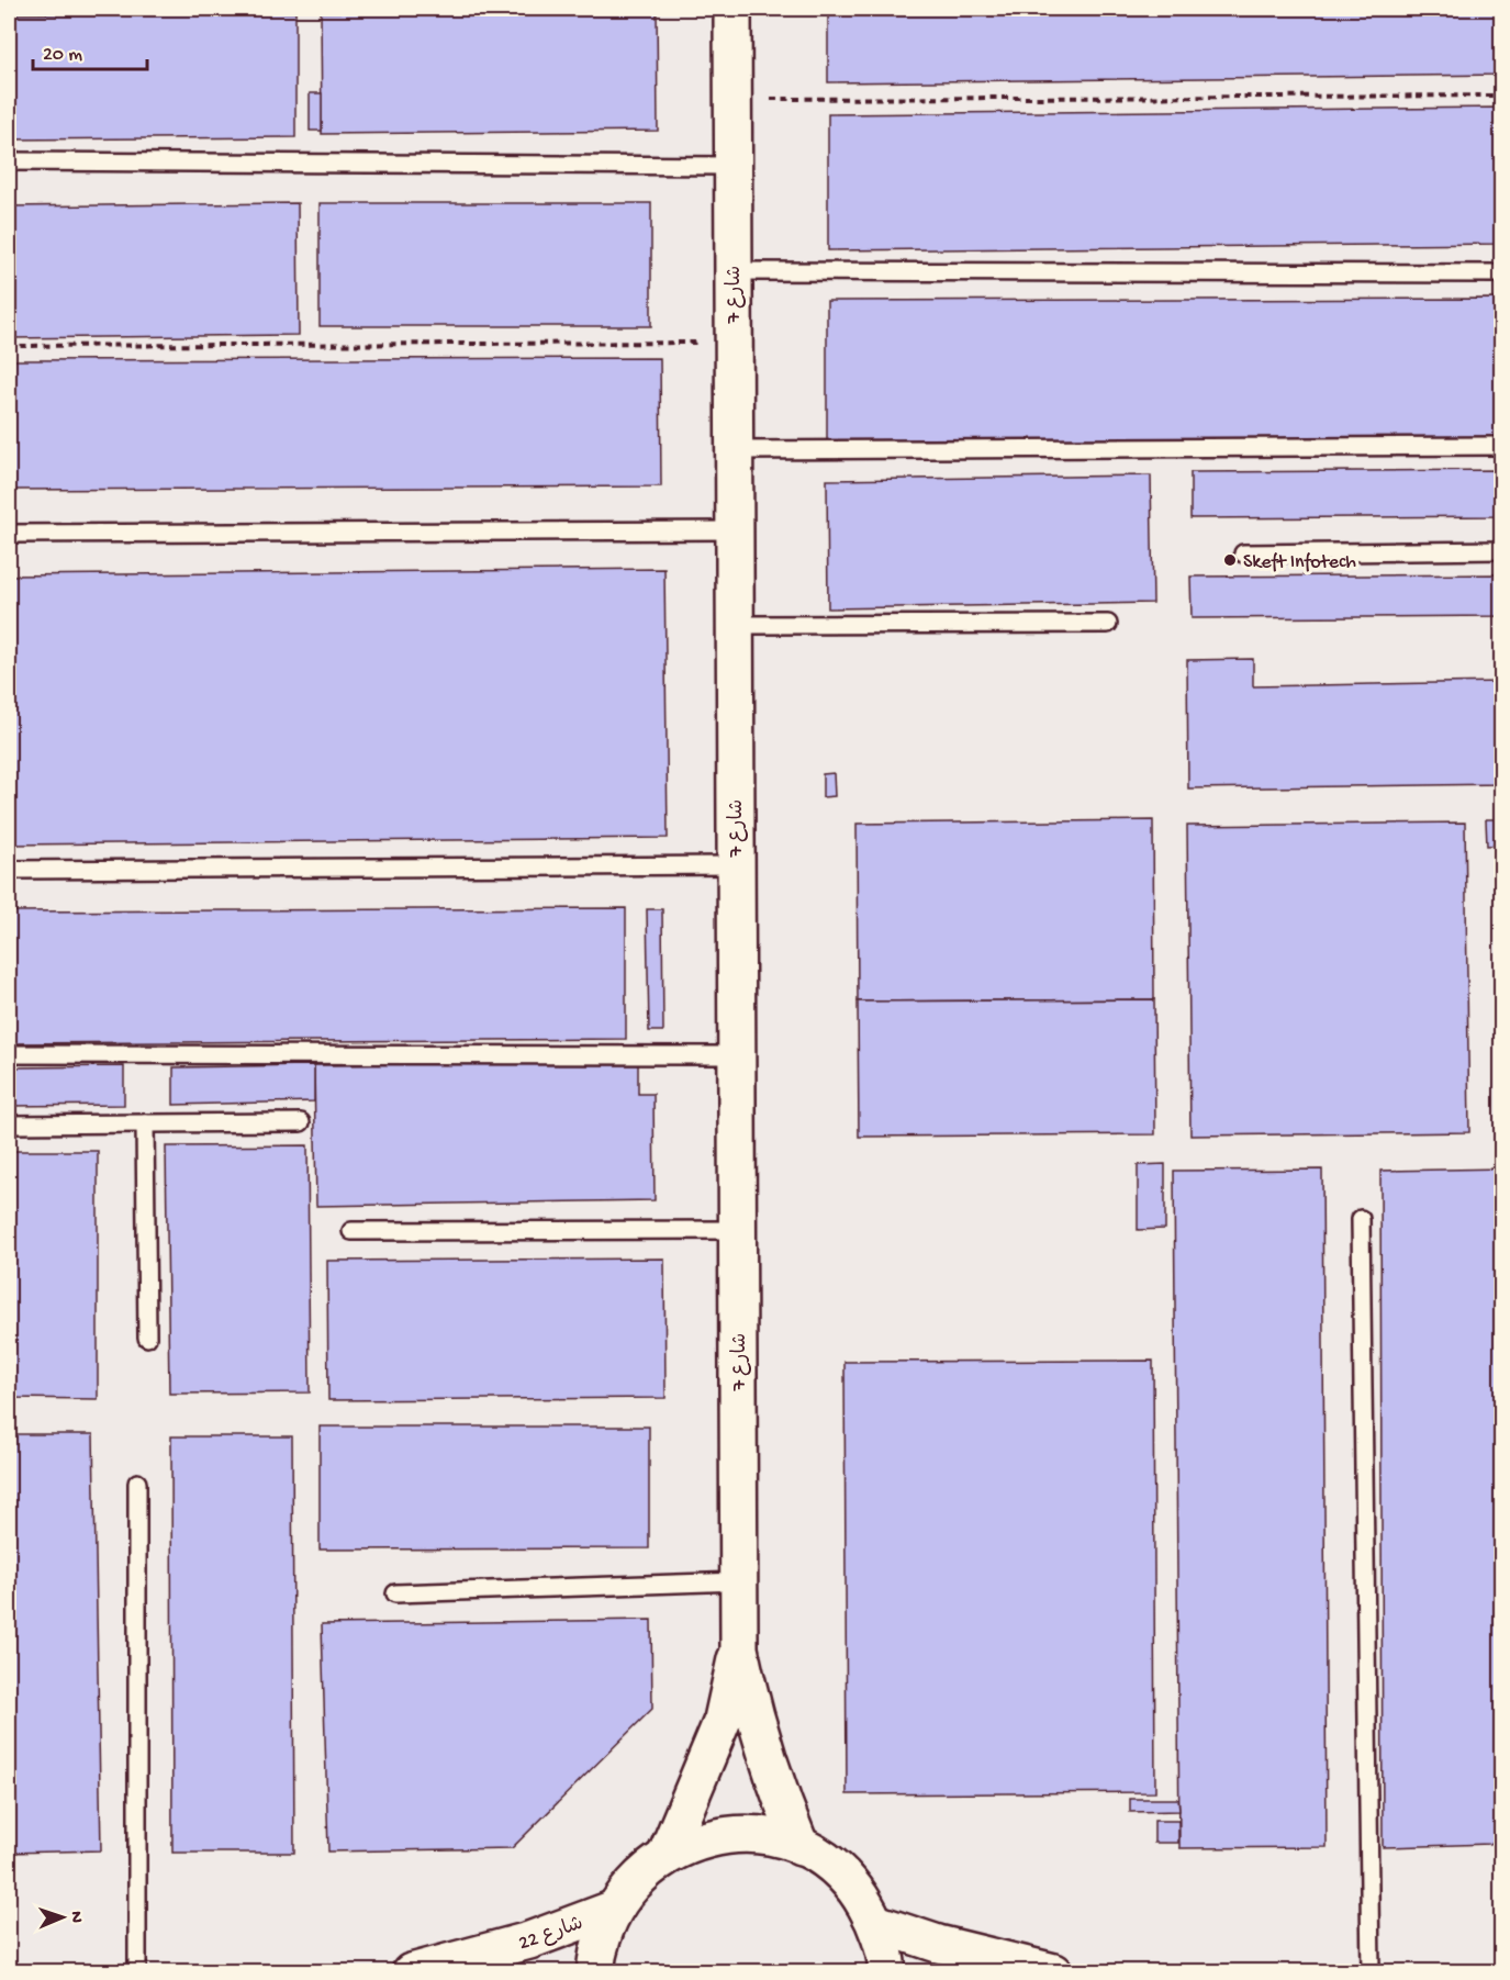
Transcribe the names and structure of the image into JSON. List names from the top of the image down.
{
  "streets": {
    "street": ["شارع 7", "شارع 22"]
  },
  "places": ["Skeft Infotech"],
  "scale_bar": "20 m",
  "north": "right"
}
